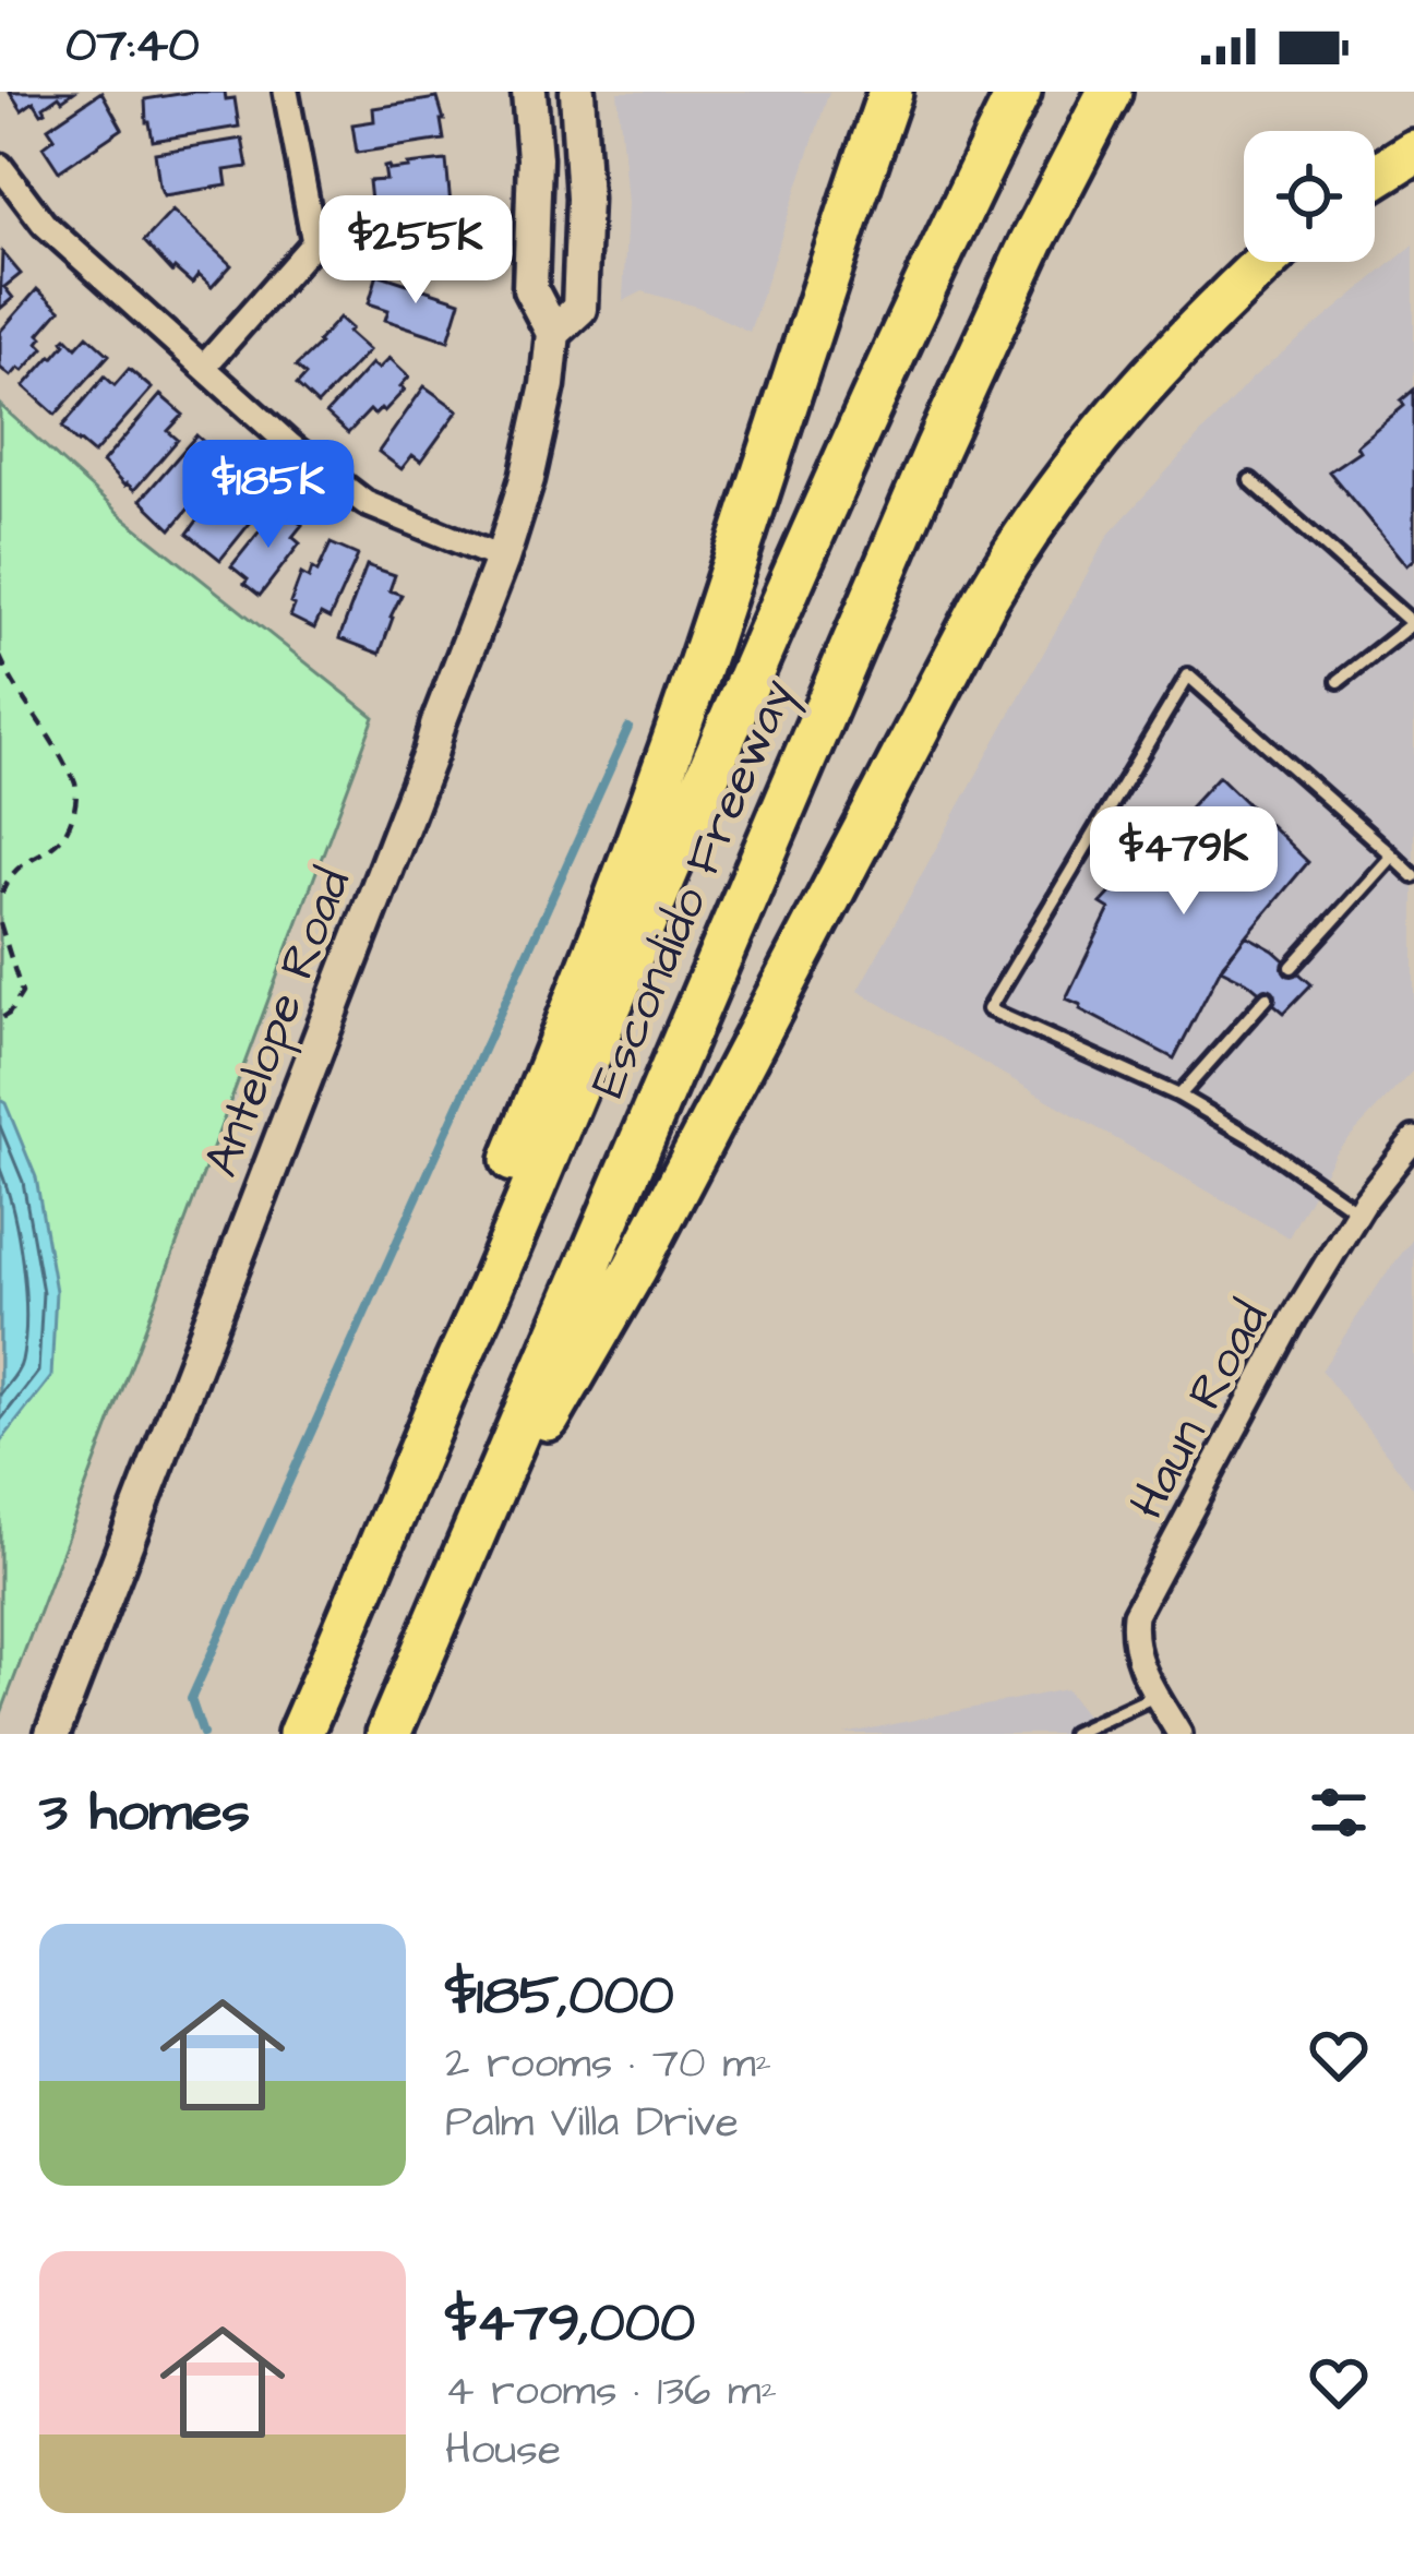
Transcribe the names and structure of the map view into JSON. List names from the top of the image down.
{
  "streets": {
    "highway": ["Escondido Freeway"],
    "street": ["Antelope Road", "Haun Road"]
  },
  "page": {
    "status": "07:40",
    "price": ["$255K", "$185K", "$479K"],
    "heading": "3 homes",
    "list": [
      {
        "name": "$185,000",
        "note": "2 rooms · 70 m² · Palm Villa Drive"
      },
      {
        "name": "$479,000",
        "note": "4 rooms · 136 m² · House"
      }
    ]
  }
}
